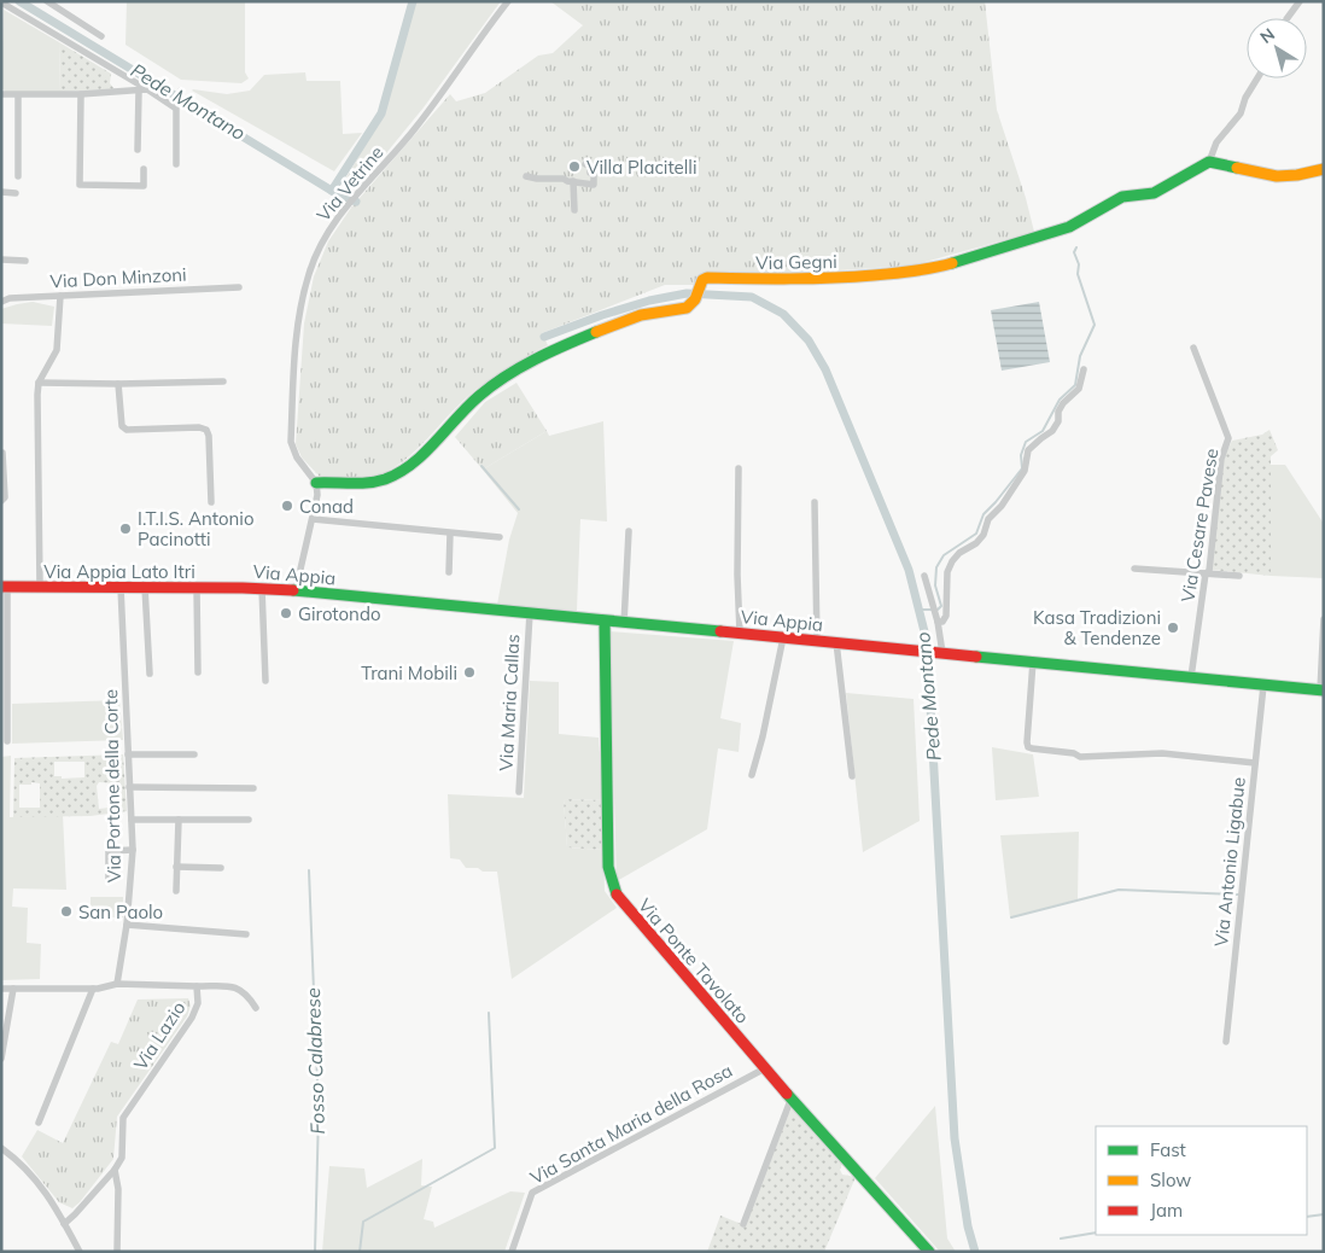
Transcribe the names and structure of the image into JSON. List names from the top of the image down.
{
  "streets": {
    "street": [
      "Via Vetrine",
      "Via Gegni",
      "Via Don Minzoni",
      "Via Cesare Pavese",
      "Via Appia Lato Itri",
      "Via Appia",
      "Via Maria Callas",
      "Via Portone della Corte",
      "Via Antonio Ligabue",
      "Via Ponte Tavolato",
      "Via Lazio",
      "Via Santa Maria della Rosa"
    ]
  },
  "crossings": [
    ["Via Vetrine", "Via Gegni"],
    ["Via Cesare Pavese", "Via Appia"],
    ["Via Appia Lato Itri", "Via Appia"],
    ["Via Appia Lato Itri", "Via Portone della Corte"],
    ["Via Appia", "Via Maria Callas"],
    ["Via Appia", "Via Antonio Ligabue"],
    ["Via Appia", "Via Ponte Tavolato"],
    ["Via Portone della Corte", "Via Lazio"],
    ["Via Ponte Tavolato", "Via Santa Maria della Rosa"]
  ],
  "water": ["Pede Montano", "Fosso Calabrese"],
  "places": [
    "Villa Placitelli",
    "Conad",
    "I.T.I.S. Antonio Pacinotti",
    "Girotondo",
    "Kasa Tradizioni & Tendenze",
    "Trani Mobili",
    "San Paolo"
  ],
  "legend": ["Fast", "Slow", "Jam"],
  "north": "top left"
}
